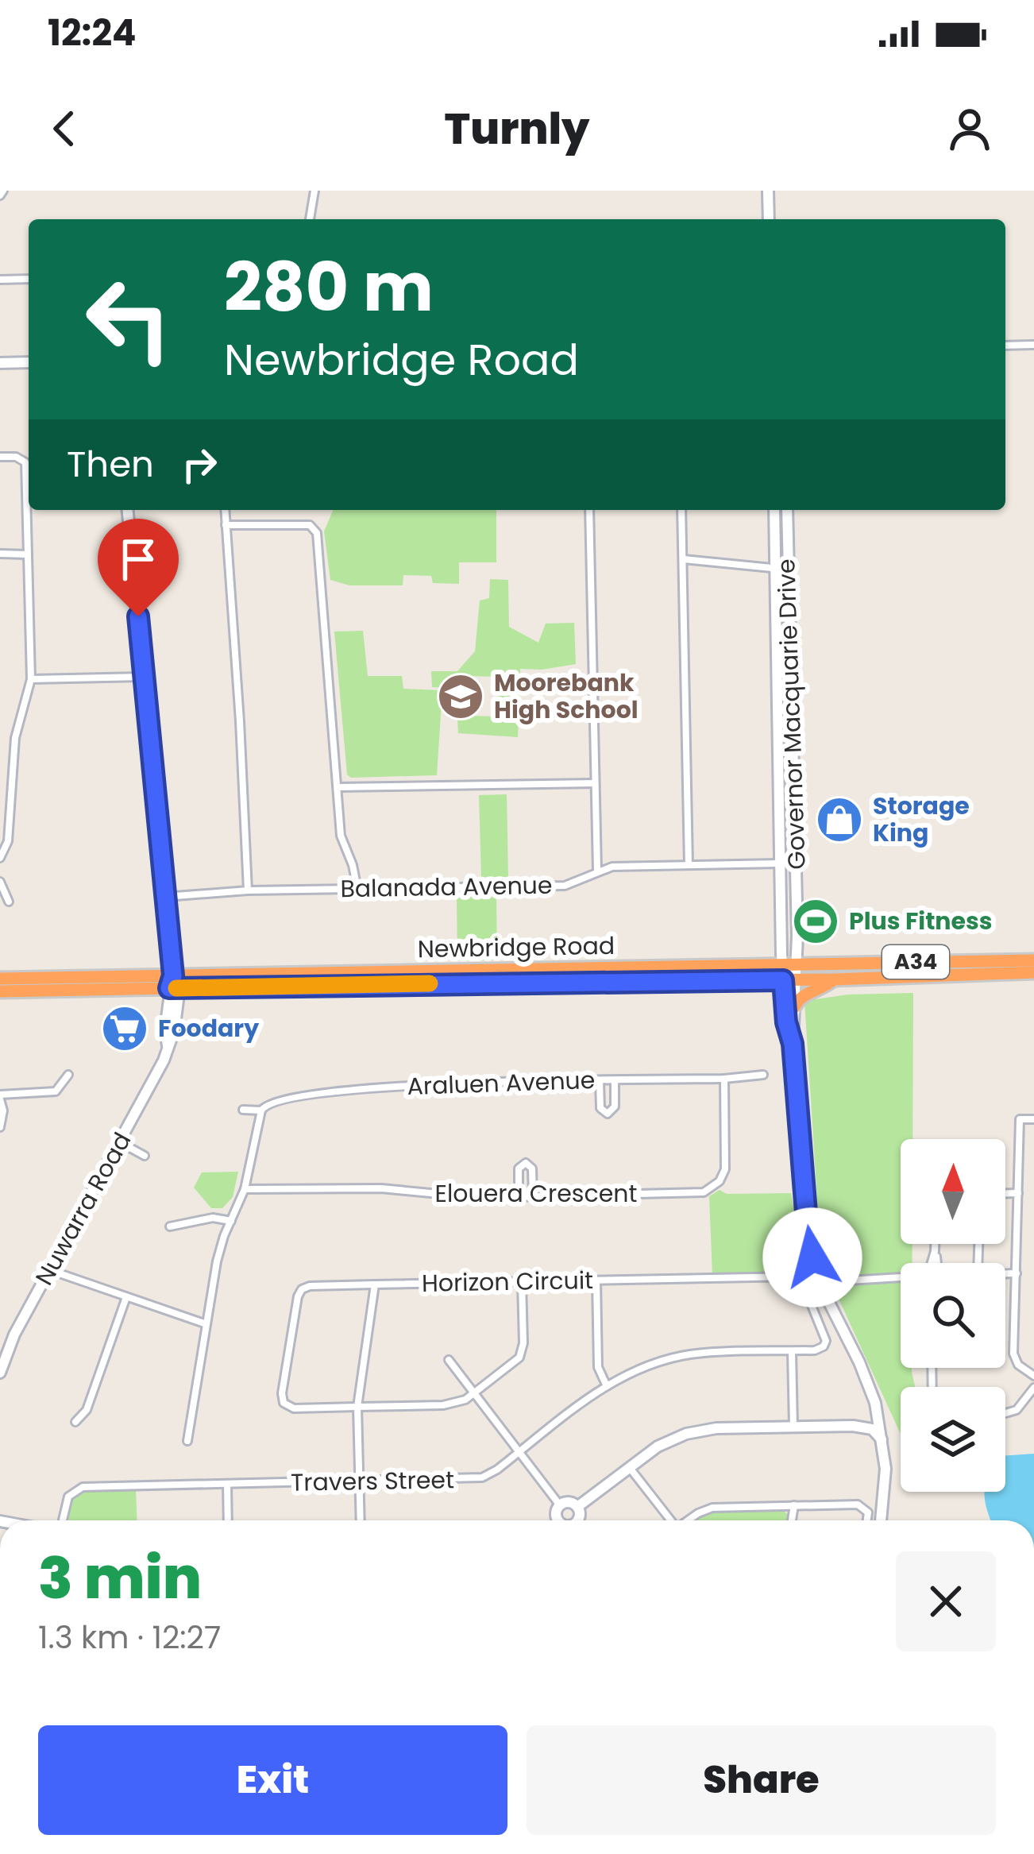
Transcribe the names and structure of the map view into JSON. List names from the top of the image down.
{
  "streets": {
    "highway": ["Newbridge Road", "A34"],
    "street": [
      "Governor Macquarie Drive",
      "Balanada Avenue",
      "Araluen Avenue",
      "Elouera Crescent",
      "Nuwarra Road",
      "Horizon Circuit",
      "Travers Street"
    ]
  },
  "crossings": [
    ["Governor Macquarie Drive", "Balanada Avenue"],
    ["Governor Macquarie Drive", "Newbridge Road"],
    ["Balanada Avenue", "Nuwarra Road"],
    ["Newbridge Road", "Nuwarra Road"],
    ["Araluen Avenue", "Elouera Crescent"],
    ["Horizon Circuit", "Travers Street"]
  ],
  "places": {
    "school or university": ["Moorebank High School"],
    "shop": ["Storage King"],
    "sports": ["Plus Fitness"],
    "supermarket": ["Foodary"]
  },
  "north": "top",
  "page": {
    "status": "12:24",
    "header": "Turnly",
    "turn": ["280 m", "Newbridge Road"],
    "then": "Then",
    "heading": ["3 min", "1.3 km · 12:27"],
    "buttons": ["Exit", "Share"]
  }
}
